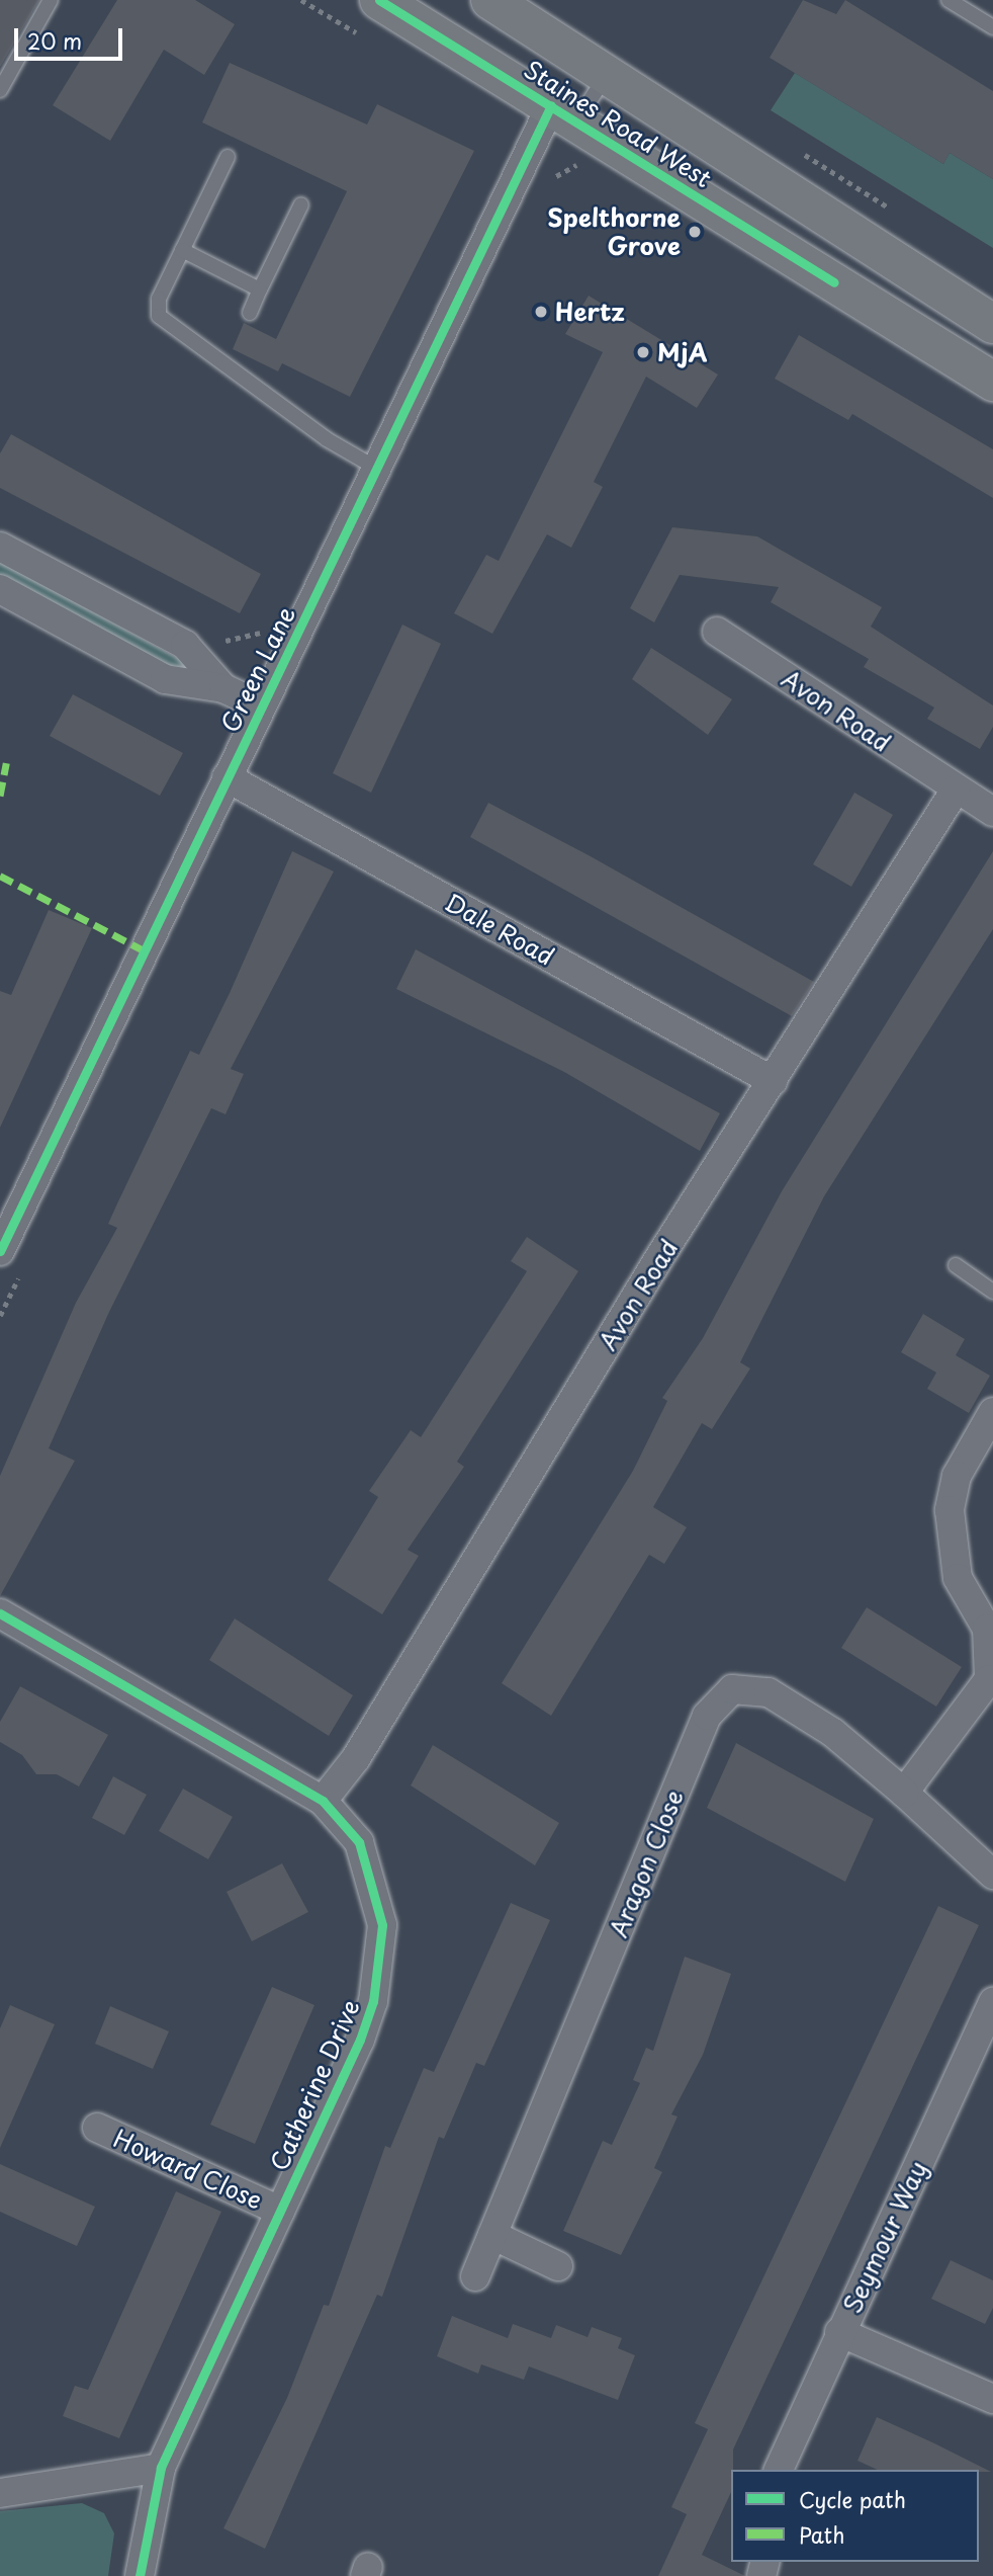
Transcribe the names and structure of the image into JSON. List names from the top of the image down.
{
  "streets": {
    "highway": ["Staines Road West"],
    "street": [
      "Green Lane",
      "Avon Road",
      "Dale Road",
      "Aragon Close",
      "Catherine Drive",
      "Howard Close",
      "Seymour Way"
    ]
  },
  "crossings": [
    ["Staines Road West", "Green Lane"],
    ["Green Lane", "Dale Road"],
    ["Avon Road", "Dale Road"],
    ["Avon Road", "Catherine Drive"],
    ["Catherine Drive", "Howard Close"]
  ],
  "places": ["Spelthorne Grove", "Hertz", "MjA"],
  "legend": ["Cycle path", "Path"],
  "scale_bar": "20 m"
}
